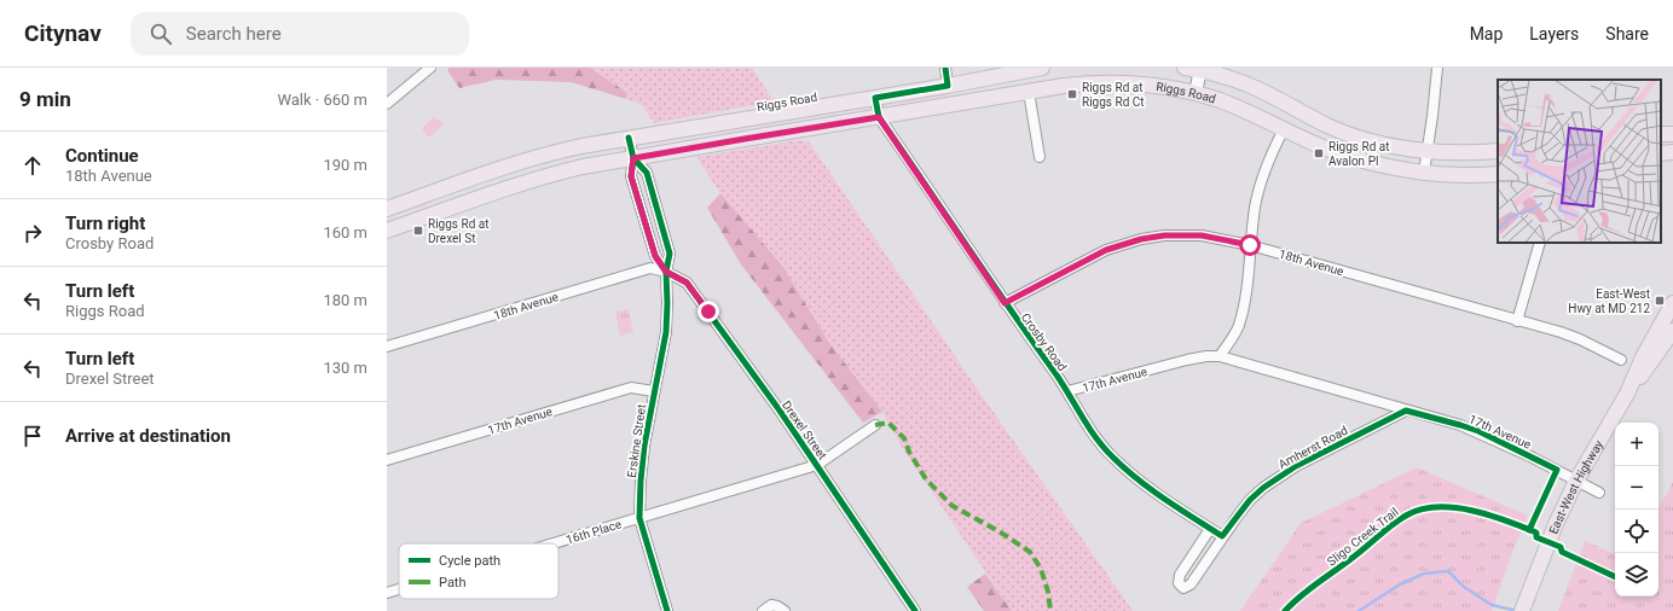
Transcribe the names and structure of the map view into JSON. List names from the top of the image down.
{
  "streets": {
    "main road": ["Riggs Road", "East-West Highway"],
    "street": [
      "18th Avenue",
      "Crosby Road",
      "17th Avenue",
      "Drexel Street",
      "Erskine Street",
      "Amherst Road",
      "16th Place"
    ],
    "cycle path": ["Sligo Creek Trail"]
  },
  "crossings": [
    ["Riggs Road", "Crosby Road"],
    ["18th Avenue", "Crosby Road"],
    ["18th Avenue", "Drexel Street"],
    ["18th Avenue", "Erskine Street"],
    ["Crosby Road", "17th Avenue"],
    ["Crosby Road", "Amherst Road"],
    ["17th Avenue", "Erskine Street"],
    ["17th Avenue", "Amherst Road"],
    ["17th Avenue", "East-West Highway"],
    ["Drexel Street", "Erskine Street"],
    ["Drexel Street", "16th Place"],
    ["Erskine Street", "16th Place"]
  ],
  "places": {
    "transit": [
      "Riggs Rd at Riggs Rd Ct",
      "Riggs Rd at Avalon Pl",
      "Riggs Rd at Drexel St",
      "East-West Hwy at MD 212"
    ]
  },
  "legend": ["Cycle path", "Path"],
  "page": {
    "header": "Citynav",
    "search": "Search here",
    "nav": ["Map", "Layers", "Share"],
    "heading": ["9 min", "Walk · 660 m"],
    "list": [
      ["Continue", "18th Avenue", "190 m"],
      ["Turn right", "Crosby Road", "160 m"],
      ["Turn left", "Riggs Road", "180 m"],
      ["Turn left", "Drexel Street", "130 m"],
      "Arrive at destination"
    ],
    "map_buttons": ["+", "−"]
  }
}
